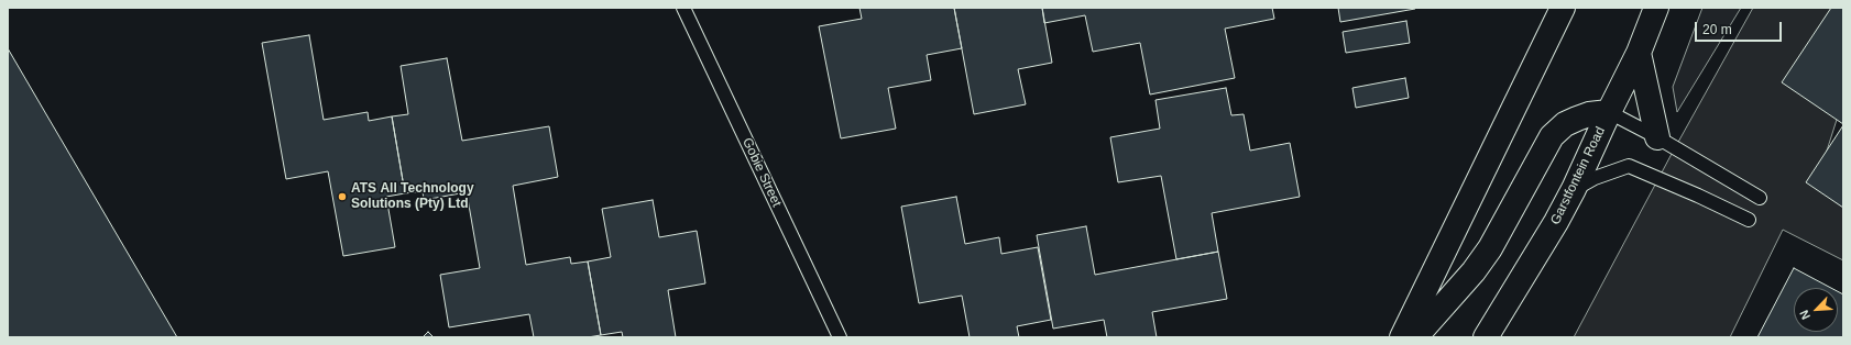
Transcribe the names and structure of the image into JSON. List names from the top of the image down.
{
  "streets": {
    "main road": ["Garstfontein Road"],
    "lane": ["Gobie Street"]
  },
  "places": ["ATS All Technology Solutions (Pty) Ltd"],
  "scale_bar": "20 m",
  "north": "bottom left"
}
